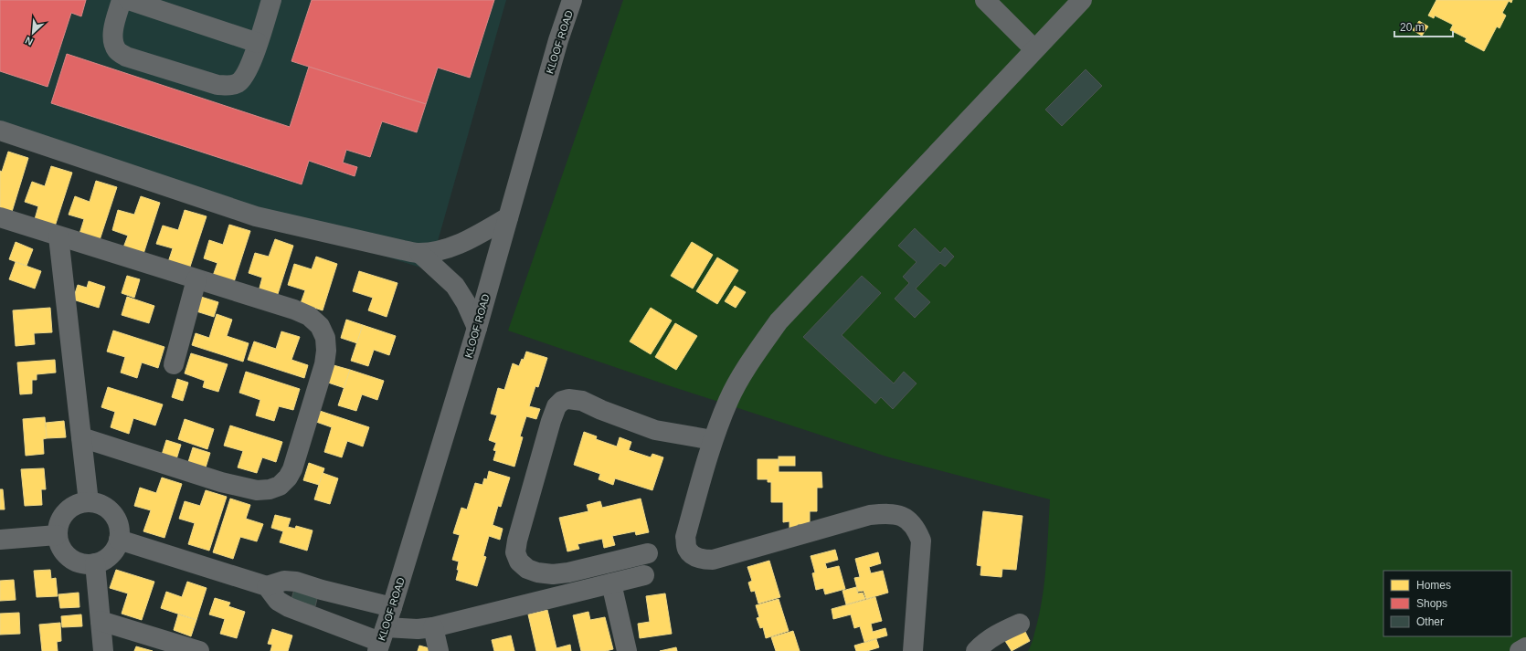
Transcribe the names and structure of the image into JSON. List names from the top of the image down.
{
  "streets": {
    "street": ["KLOOF ROAD"]
  },
  "legend": ["Homes", "Shops", "Other"],
  "scale_bar": "20 m",
  "north": "bottom left"
}
